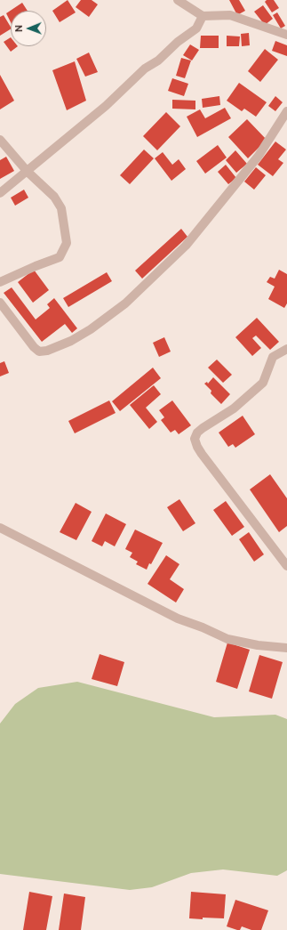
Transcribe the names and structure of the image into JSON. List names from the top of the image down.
{
  "north": "left"
}
